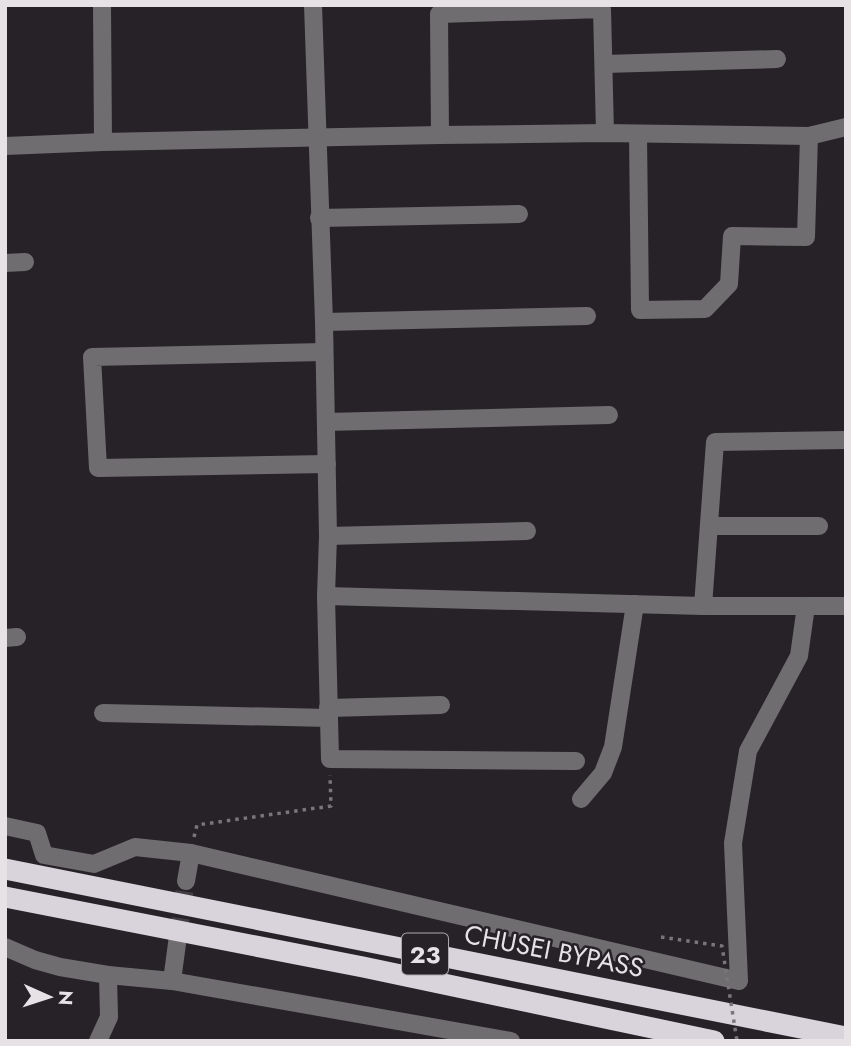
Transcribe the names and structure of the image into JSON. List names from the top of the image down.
{
  "streets": {
    "highway": ["CHUSEI BYPASS", "23"]
  },
  "north": "right"
}
